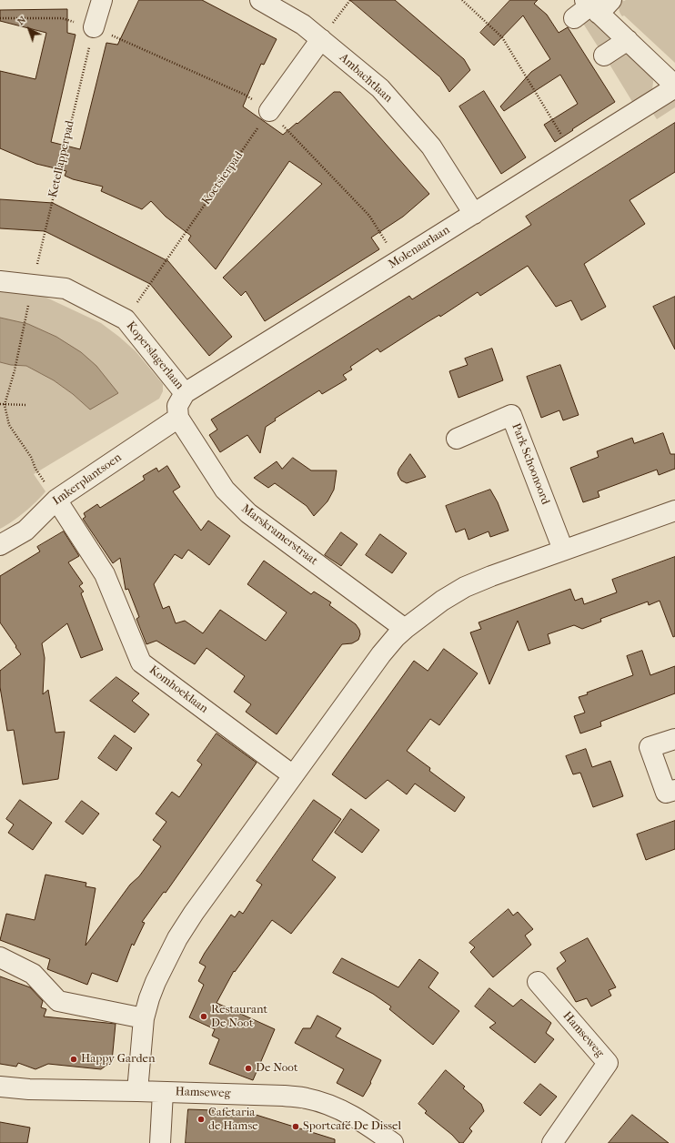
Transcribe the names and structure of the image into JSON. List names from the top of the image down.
{
  "streets": {
    "street": [
      "Ambachtlaan",
      "Molenaarlaan",
      "Koperslagerlaan",
      "Park Schoonoord",
      "Imkerplantsoen",
      "Marskramerstraat",
      "Komhoeklaan",
      "Hamseweg"
    ],
    "path": ["Ketellapperpad", "Koetsierpad"]
  },
  "crossings": [
    ["Ambachtlaan", "Molenaarlaan"],
    ["Ketellapperpad", "Koperslagerlaan"],
    ["Koetsierpad", "Koperslagerlaan"],
    ["Molenaarlaan", "Koperslagerlaan"],
    ["Imkerplantsoen", "Marskramerstraat"],
    ["Imkerplantsoen", "Komhoeklaan"]
  ],
  "places": [
    "Restaurant De Noot",
    "Happy Garden",
    "De Noot",
    "Cafetaria de Hamse",
    "Sportcafé De Dissel"
  ],
  "north": "top left"
}
